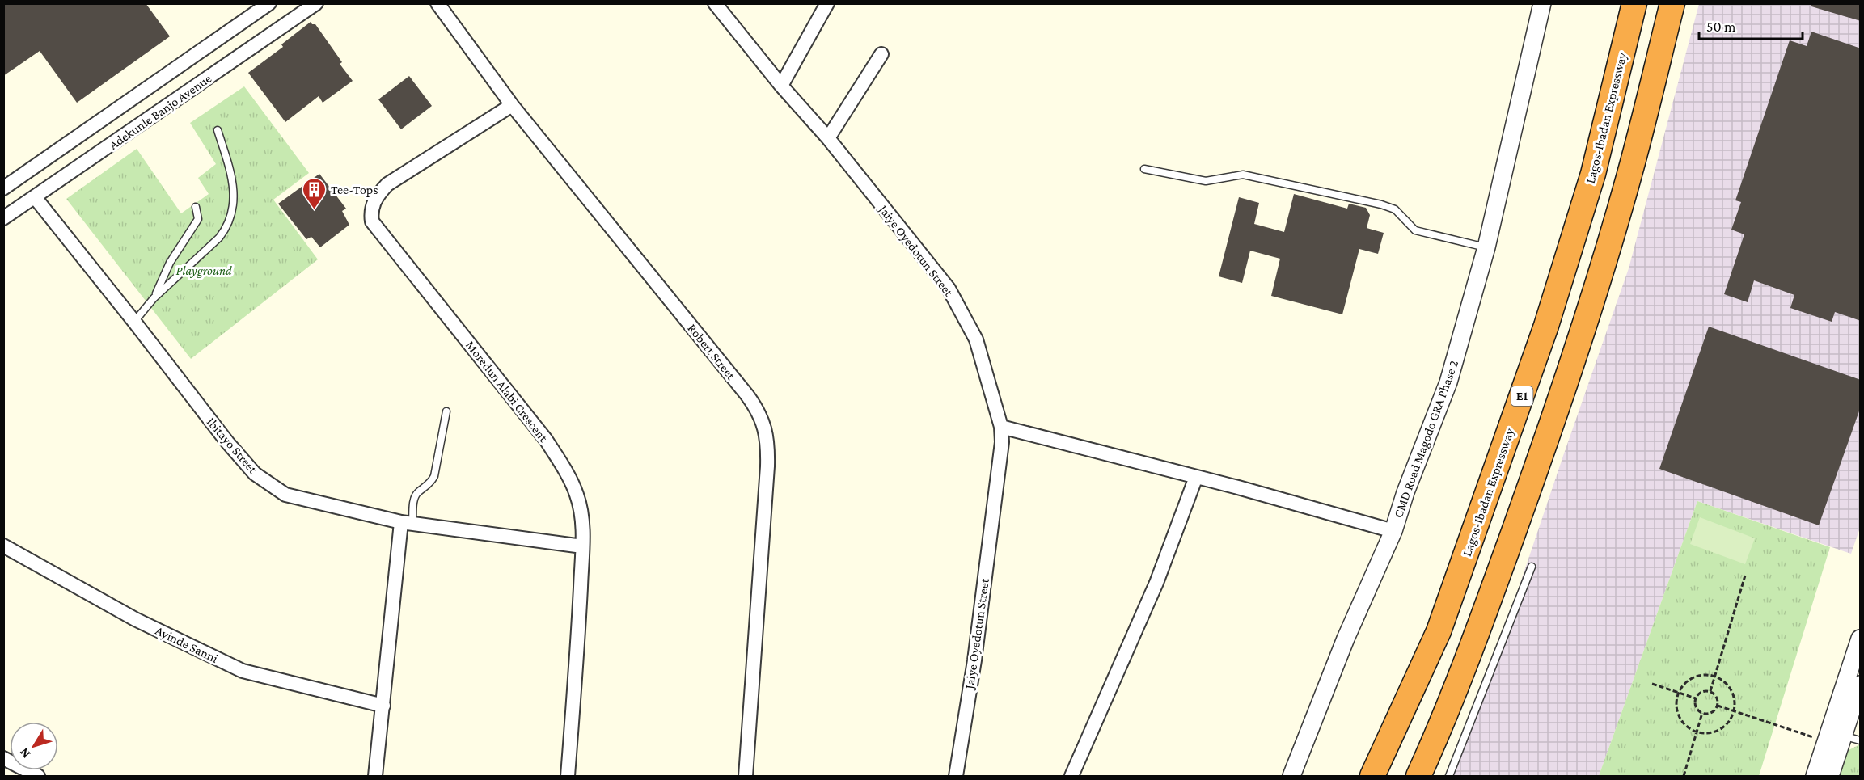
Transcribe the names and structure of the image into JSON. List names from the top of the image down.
{
  "streets": {
    "highway": ["Lagos-Ibadan Expressway", "E1"],
    "street": [
      "Adekunle Banjo Avenue",
      "Jaiye Oyedotun Street",
      "Robert Street",
      "Moredun Alabi Crescent",
      "CMD Road Magodo GRA Phase 2",
      "Ibitayo Street",
      "Ayinde Sanni"
    ]
  },
  "crossings": [
    ["Adekunle Banjo Avenue", "Ibitayo Street"],
    ["Robert Street", "Moredun Alabi Crescent"],
    ["Moredun Alabi Crescent", "Ibitayo Street"]
  ],
  "parks": ["Playground"],
  "places": {
    "building": ["Tee-Tops"]
  },
  "scale_bar": "50 m",
  "north": "bottom left"
}
